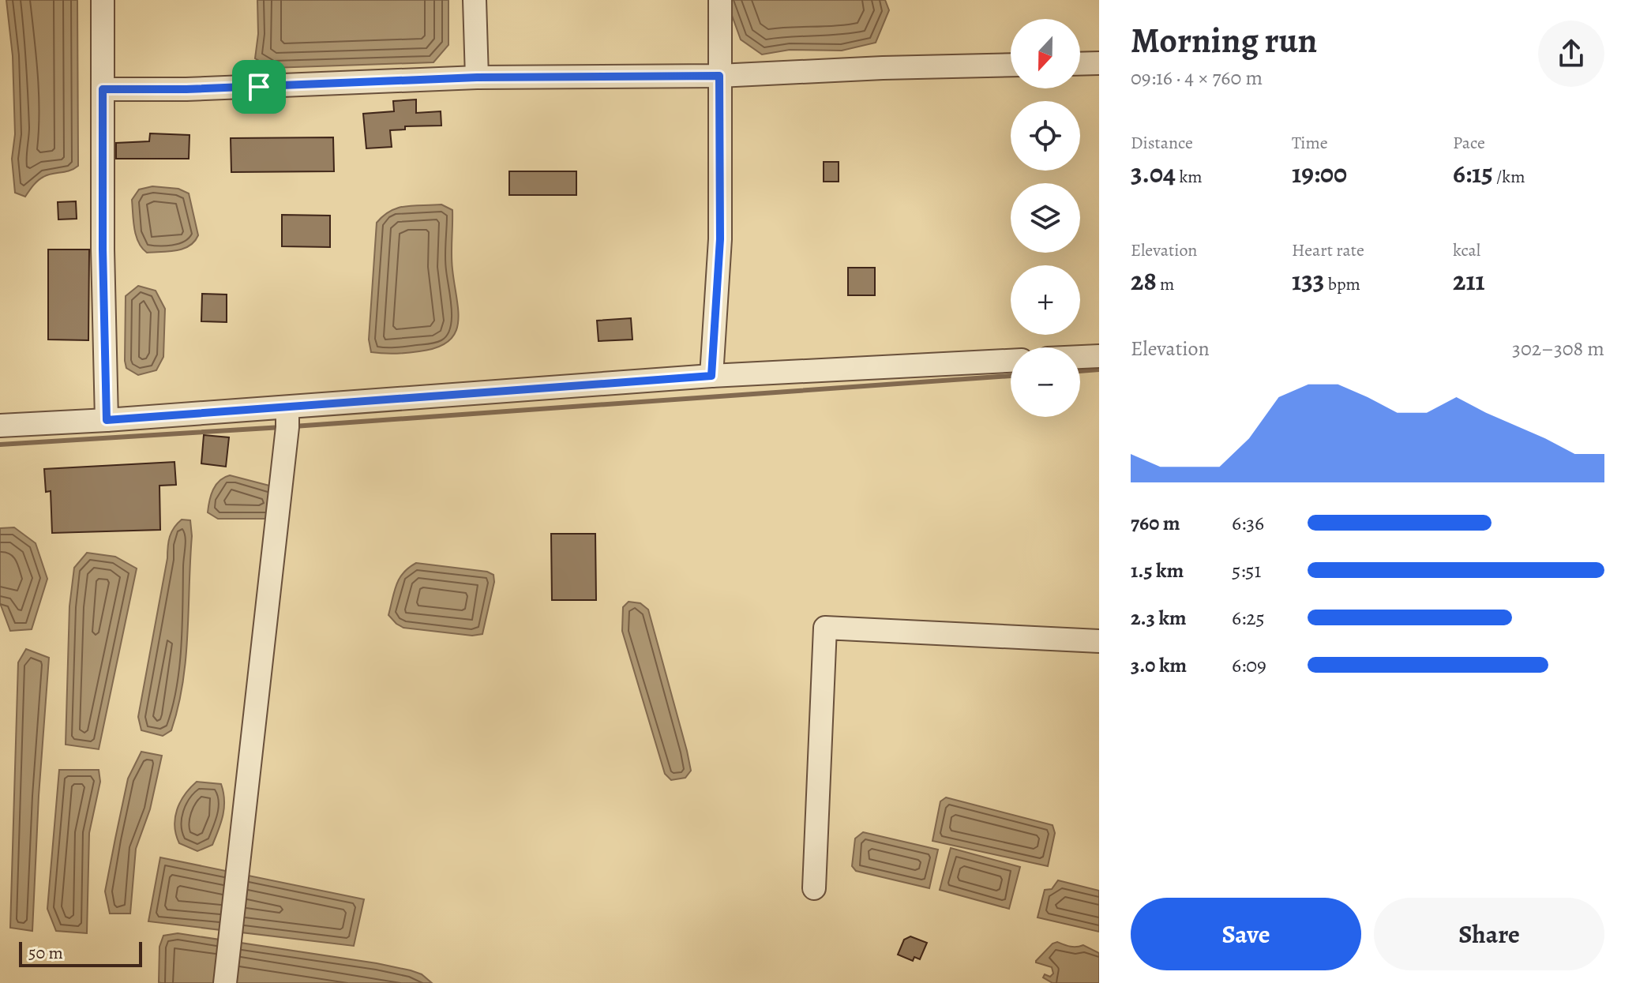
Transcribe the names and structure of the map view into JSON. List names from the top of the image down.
{
  "scale_bar": "50 m",
  "north": "bottom",
  "page": {
    "heading": ["Morning run", "09:16 · 4 × 760 m"],
    "map_buttons": ["+", "−"],
    "stats": [
      ["Distance", "3.04 km"],
      ["Time", "19:00"],
      ["Pace", "6:15 /km"],
      ["Elevation", "28 m"],
      ["Heart rate", "133 bpm"],
      ["kcal", "211"]
    ],
    "chart": ["Elevation", "302–308 m"],
    "list": [
      {
        "name": "760 m",
        "note": "6:36"
      },
      {
        "name": "1.5 km",
        "note": "5:51"
      },
      {
        "name": "2.3 km",
        "note": "6:25"
      },
      {
        "name": "3.0 km",
        "note": "6:09"
      }
    ],
    "buttons": ["Save", "Share"],
    "scale": "50 m"
  }
}
